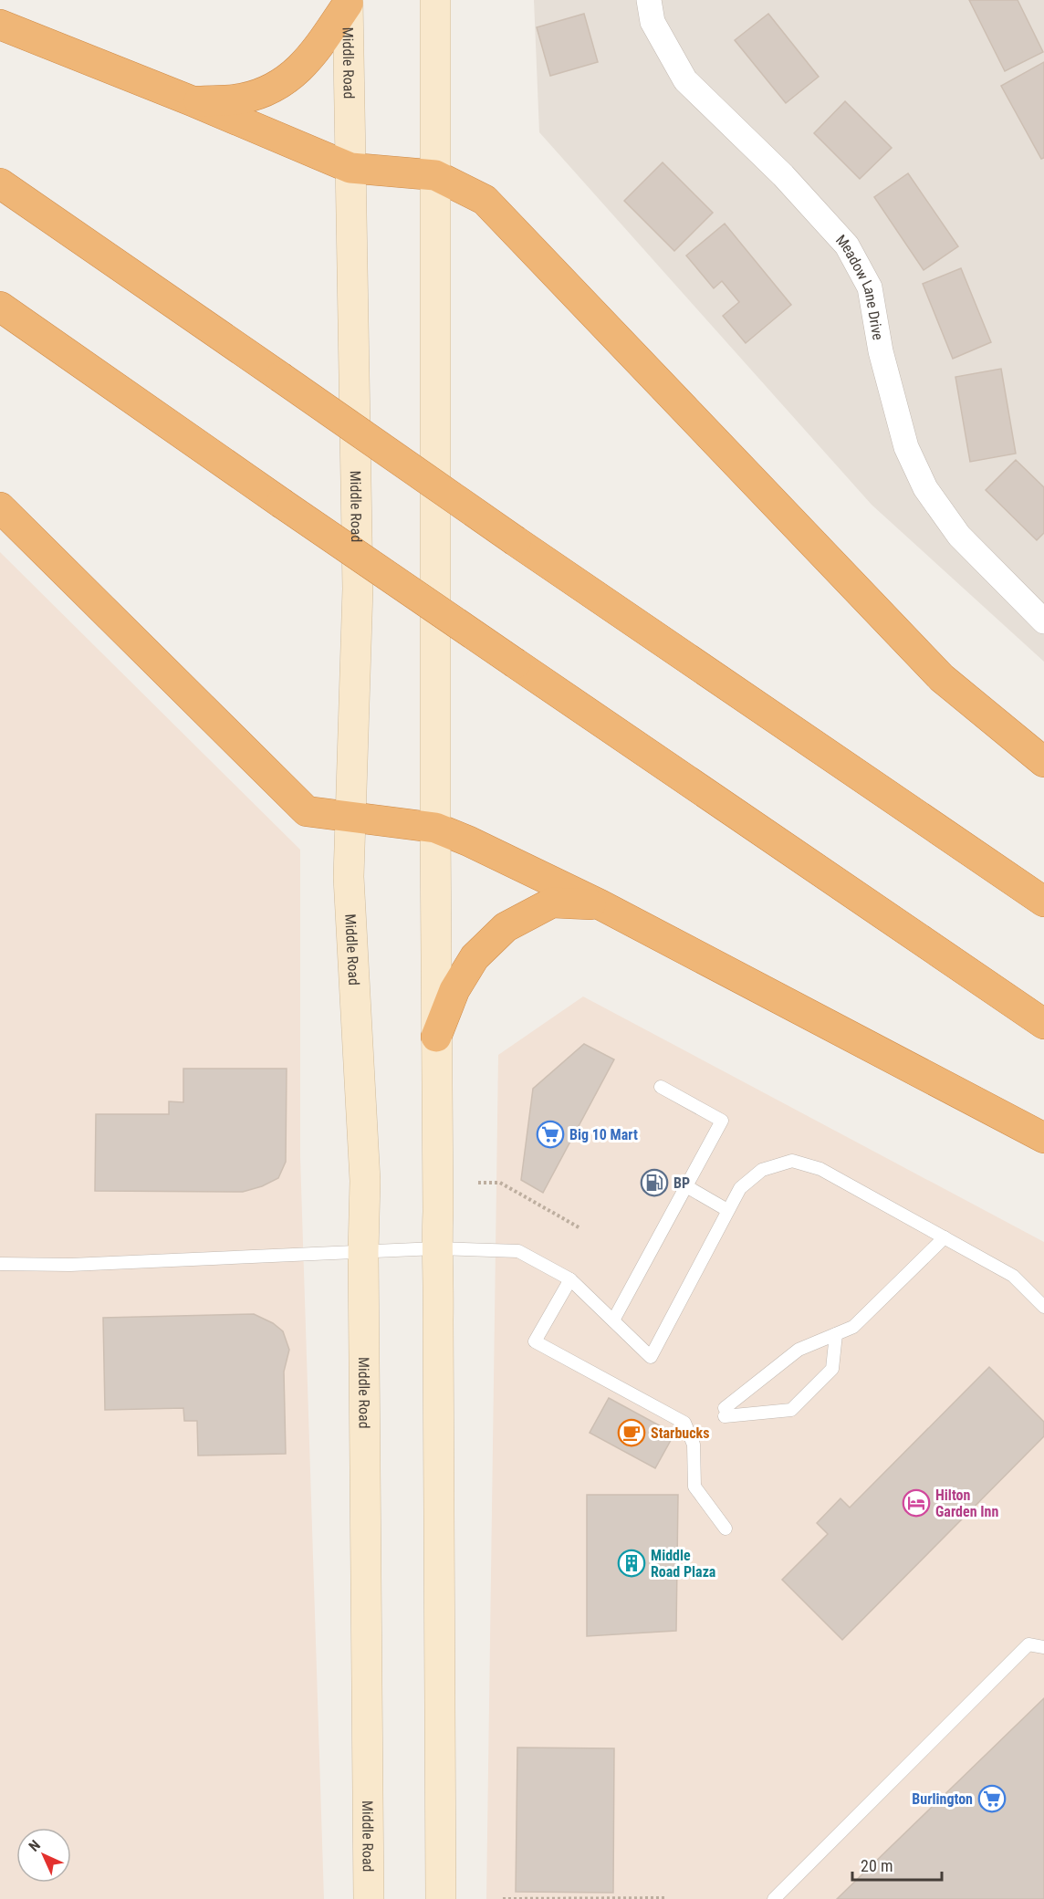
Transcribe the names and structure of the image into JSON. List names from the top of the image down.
{
  "streets": {
    "main road": ["Middle Road"],
    "street": ["Meadow Lane Drive"]
  },
  "places": {
    "supermarket": ["Big 10 Mart", "Burlington"],
    "fuel station": ["BP"],
    "cafe": ["Starbucks"],
    "hotel": ["Hilton Garden Inn"],
    "building": ["Middle Road Plaza"]
  },
  "scale_bar": "20 m",
  "north": "top left"
}
